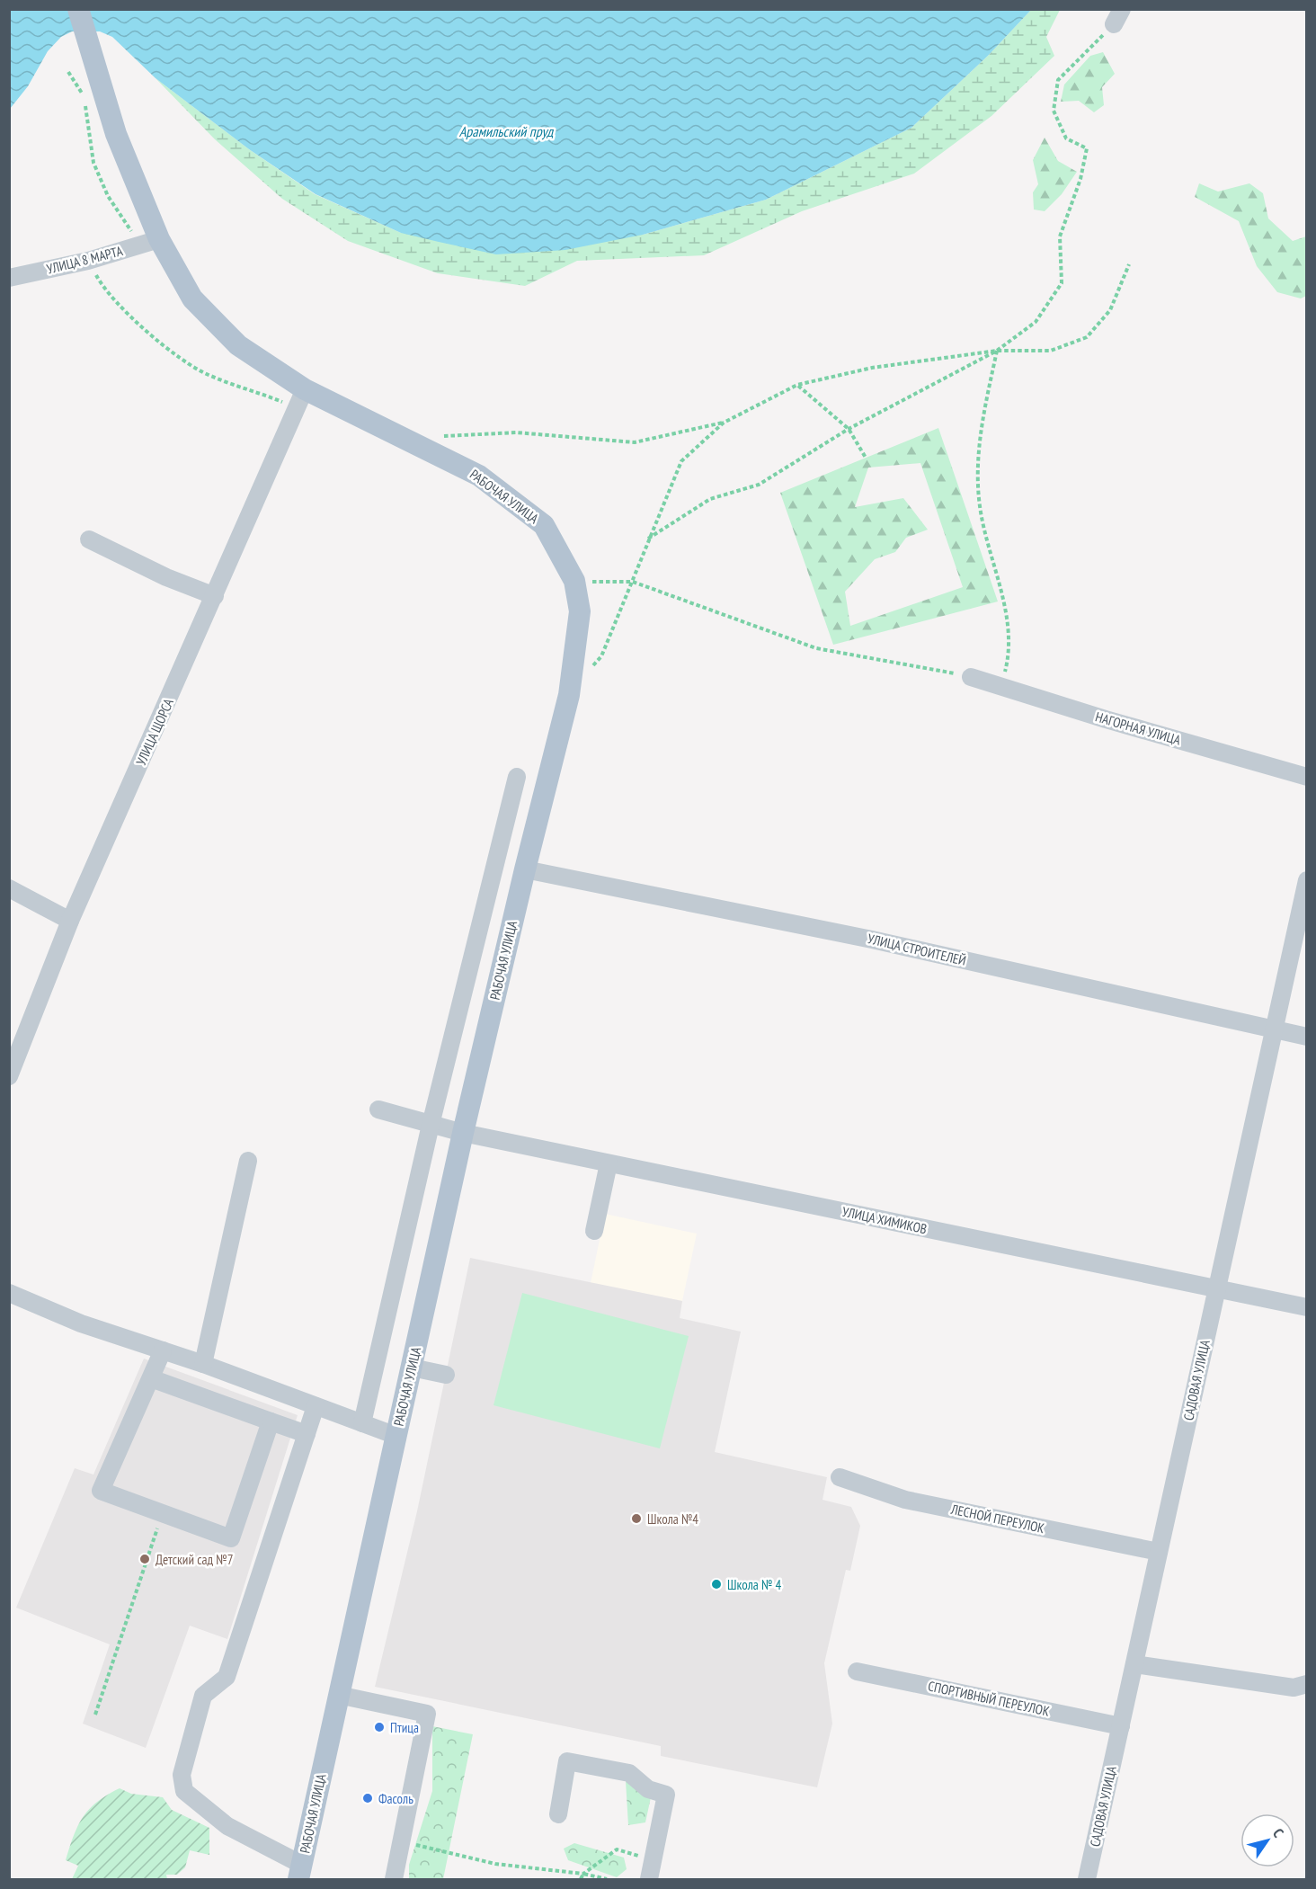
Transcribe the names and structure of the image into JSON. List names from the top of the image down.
{
  "streets": {
    "main road": ["РАБОЧАЯ УЛИЦА"],
    "street": [
      "УЛИЦА 8 МАРТА",
      "НАГОРНАЯ УЛИЦА",
      "УЛИЦА ЩОРСА",
      "УЛИЦА СТРОИТЕЛЕЙ",
      "УЛИЦА ХИМИКОВ",
      "САДОВАЯ УЛИЦА",
      "ЛЕСНОЙ ПЕРЕУЛОК",
      "СПОРТИВНЫЙ ПЕРЕУЛОК"
    ]
  },
  "crossings": [
    ["УЛИЦА 8 МАРТА", "РАБОЧАЯ УЛИЦА"],
    ["РАБОЧАЯ УЛИЦА", "УЛИЦА ЩОРСА"],
    ["РАБОЧАЯ УЛИЦА", "УЛИЦА СТРОИТЕЛЕЙ"],
    ["РАБОЧАЯ УЛИЦА", "УЛИЦА ХИМИКОВ"],
    ["УЛИЦА СТРОИТЕЛЕЙ", "САДОВАЯ УЛИЦА"],
    ["УЛИЦА ХИМИКОВ", "САДОВАЯ УЛИЦА"],
    ["САДОВАЯ УЛИЦА", "ЛЕСНОЙ ПЕРЕУЛОК"],
    ["САДОВАЯ УЛИЦА", "СПОРТИВНЫЙ ПЕРЕУЛОК"]
  ],
  "water": ["Арамильский пруд"],
  "places": [
    "Школа №4",
    "Детский сад №7",
    "Школа № 4",
    "Птица",
    "Фасоль"
  ],
  "north": "top right"
}
